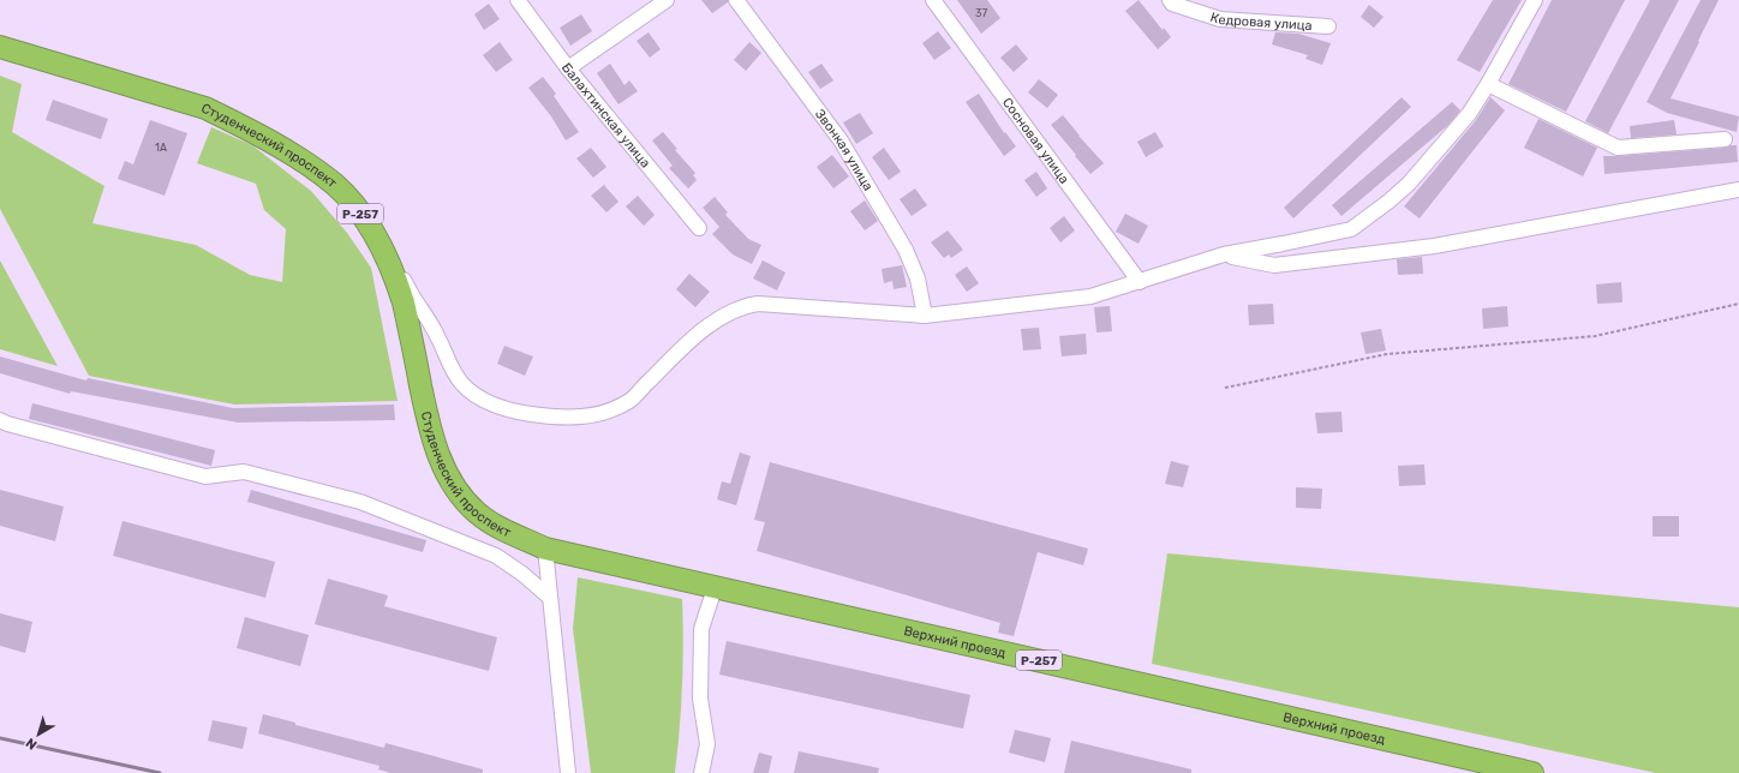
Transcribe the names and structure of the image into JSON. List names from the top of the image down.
{
  "streets": {
    "highway": ["Студенческий проспект", "Р-257", "Верхний проезд"],
    "street": [
      "Кедровая улица",
      "Балахтинская улица",
      "Сосновая улица",
      "Звонкая улица"
    ]
  },
  "crossings": [
    ["Студенческий проспект", "Верхний проезд"]
  ],
  "house_numbers": ["37", "1А"],
  "north": "bottom left"
}
